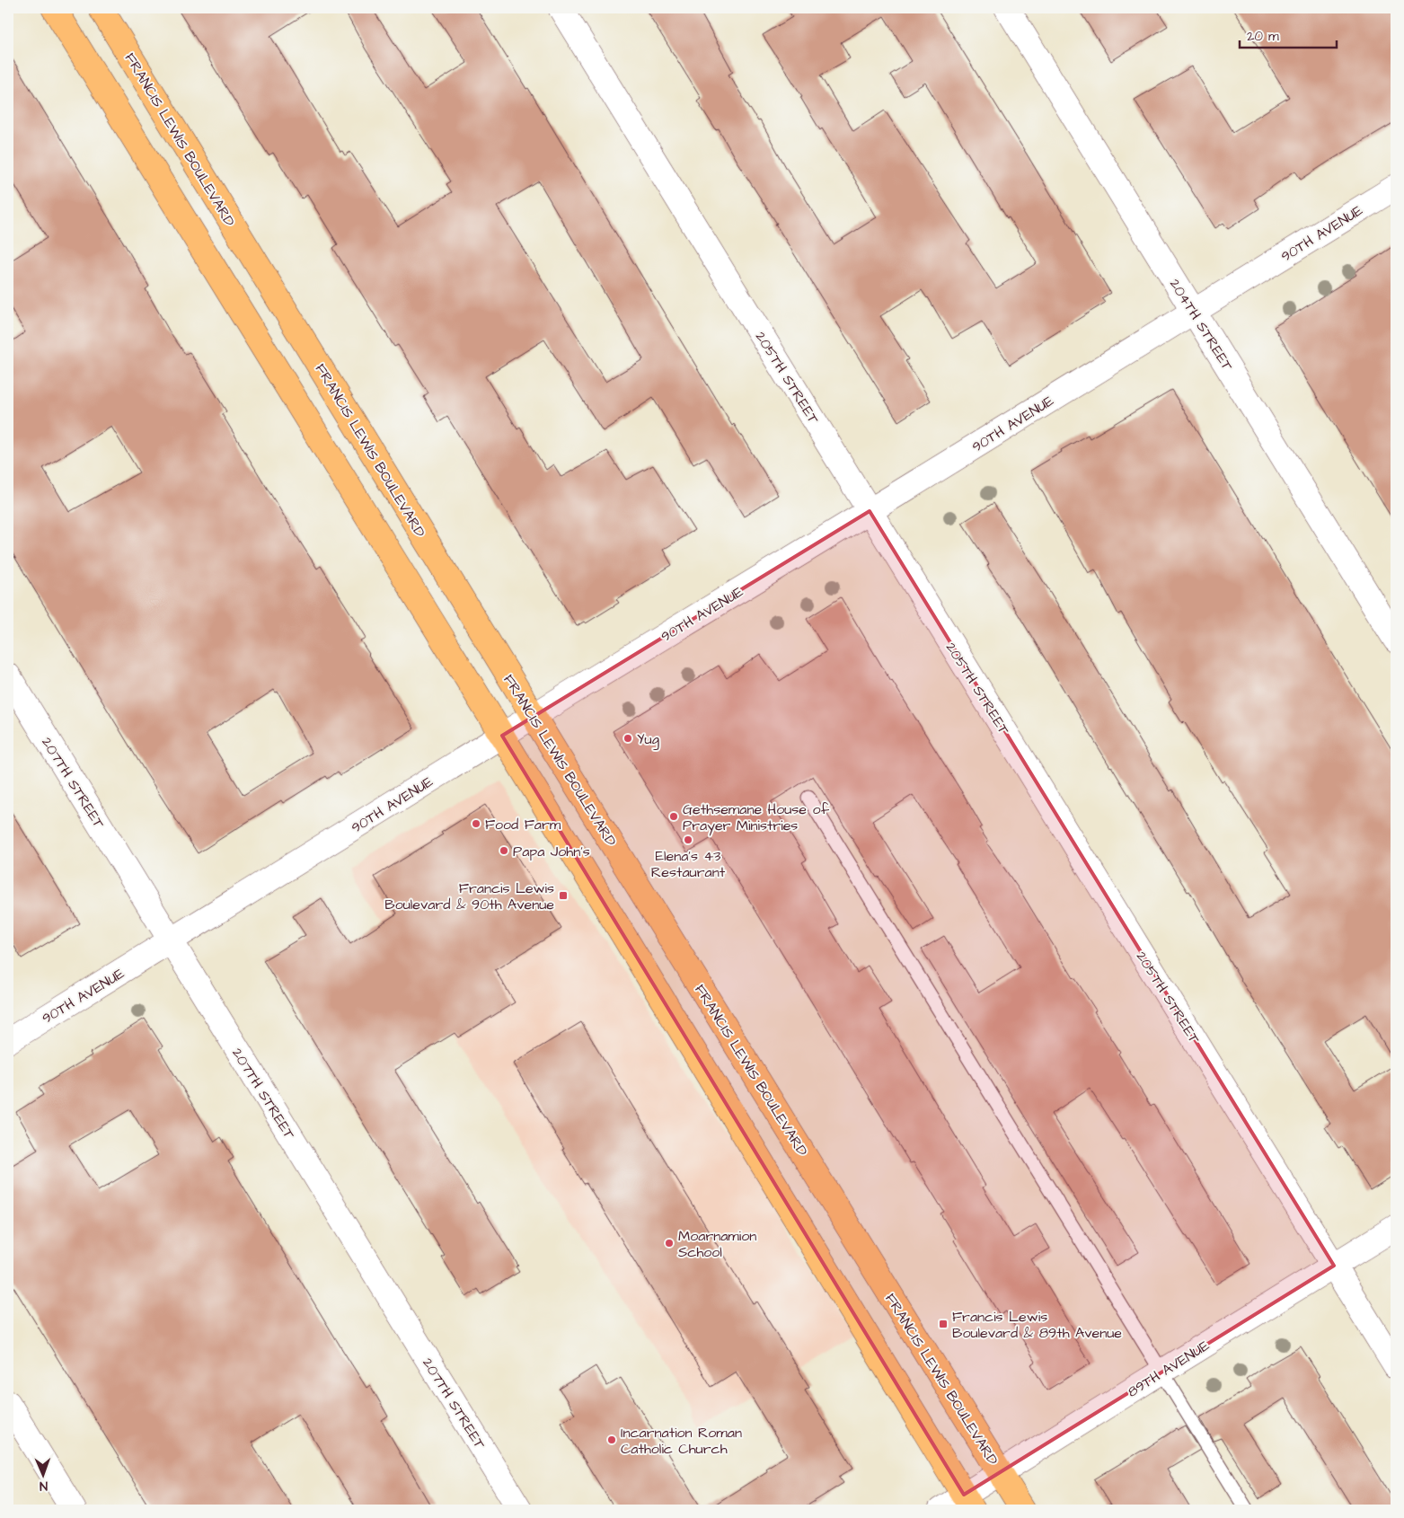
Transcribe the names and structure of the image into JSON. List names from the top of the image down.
{
  "streets": {
    "main road": ["FRANCIS LEWIS BOULEVARD"],
    "street": [
      "90TH AVENUE",
      "204TH STREET",
      "205TH STREET",
      "207TH STREET",
      "89TH AVENUE"
    ]
  },
  "crossings": [
    ["FRANCIS LEWIS BOULEVARD", "90TH AVENUE"],
    ["FRANCIS LEWIS BOULEVARD", "89TH AVENUE"],
    ["90TH AVENUE", "204TH STREET"],
    ["90TH AVENUE", "205TH STREET"],
    ["90TH AVENUE", "207TH STREET"],
    ["205TH STREET", "89TH AVENUE"]
  ],
  "places": {
    "other": [
      "Yug",
      "Gethsemane House of Prayer Ministries",
      "Food Farm",
      "Elena’s 43 Restaurant",
      "Papa John's",
      "Moarnamion School",
      "Incarnation Roman Catholic Church"
    ],
    "transit": ["Francis Lewis Boulevard & 90th Avenue", "Francis Lewis Boulevard & 89th Avenue"]
  },
  "scale_bar": "20 m",
  "north": "bottom"
}
